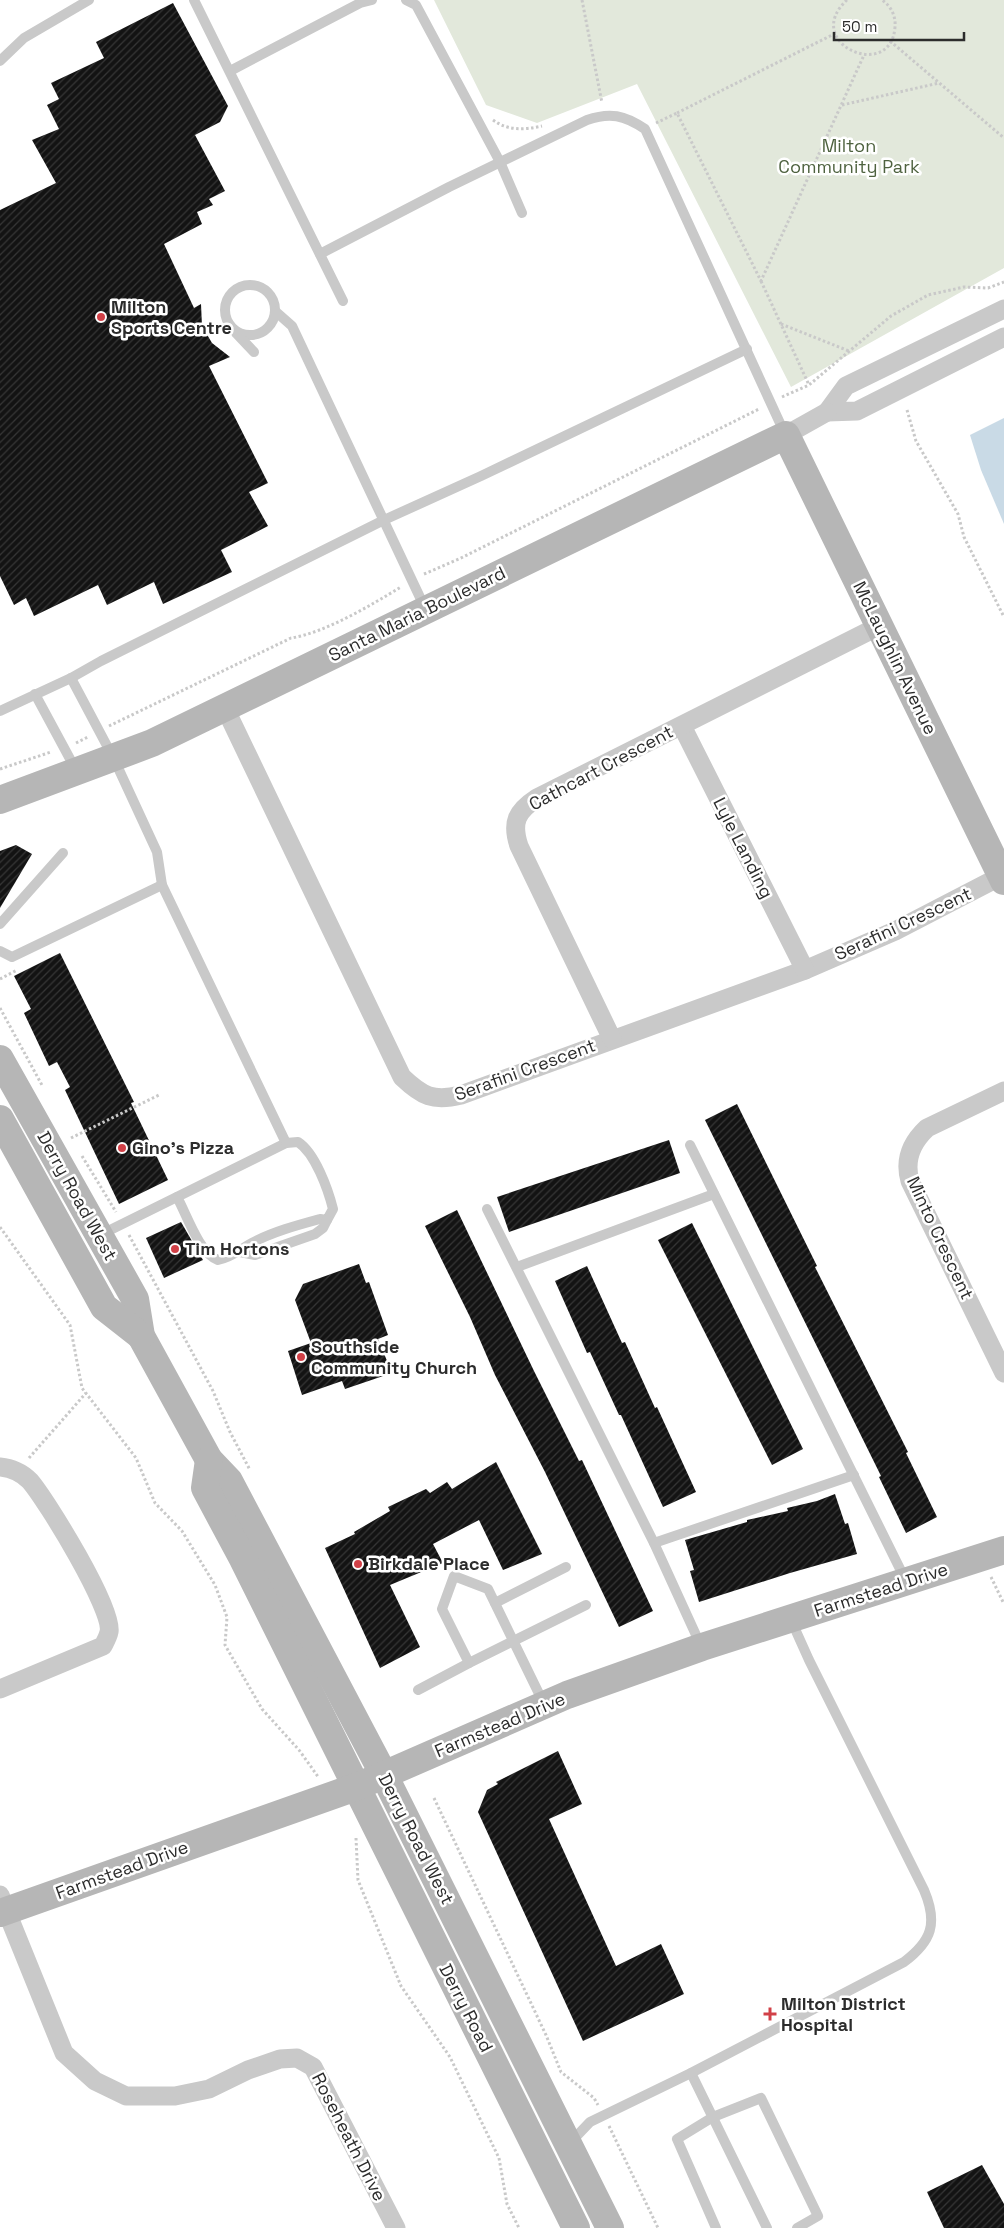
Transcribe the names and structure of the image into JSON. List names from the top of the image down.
{
  "streets": {
    "main road": [
      "Santa Maria Boulevard",
      "McLaughlin Avenue",
      "Derry Road West",
      "Farmstead Drive",
      "Derry Road"
    ],
    "street": [
      "Cathcart Crescent",
      "Lyle Landing",
      "Serafini Crescent",
      "Minto Crescent",
      "Roseheath Drive"
    ]
  },
  "crossings": [
    ["Santa Maria Boulevard", "McLaughlin Avenue"],
    ["Santa Maria Boulevard", "Serafini Crescent"],
    ["McLaughlin Avenue", "Cathcart Crescent"],
    ["McLaughlin Avenue", "Serafini Crescent"],
    ["Cathcart Crescent", "Lyle Landing"],
    ["Cathcart Crescent", "Serafini Crescent"],
    ["Lyle Landing", "Serafini Crescent"],
    ["Derry Road West", "Farmstead Drive"],
    ["Derry Road West", "Derry Road"],
    ["Farmstead Drive", "Derry Road"],
    ["Farmstead Drive", "Roseheath Drive"]
  ],
  "parks": ["Milton Community Park"],
  "places": {
    "other": [
      "Milton Sports Centre",
      "Gino's Pizza",
      "Tim Hortons",
      "Southside Community Church",
      "Birkdale Place"
    ],
    "health": ["Milton District Hospital"]
  },
  "scale_bar": "50 m"
}
